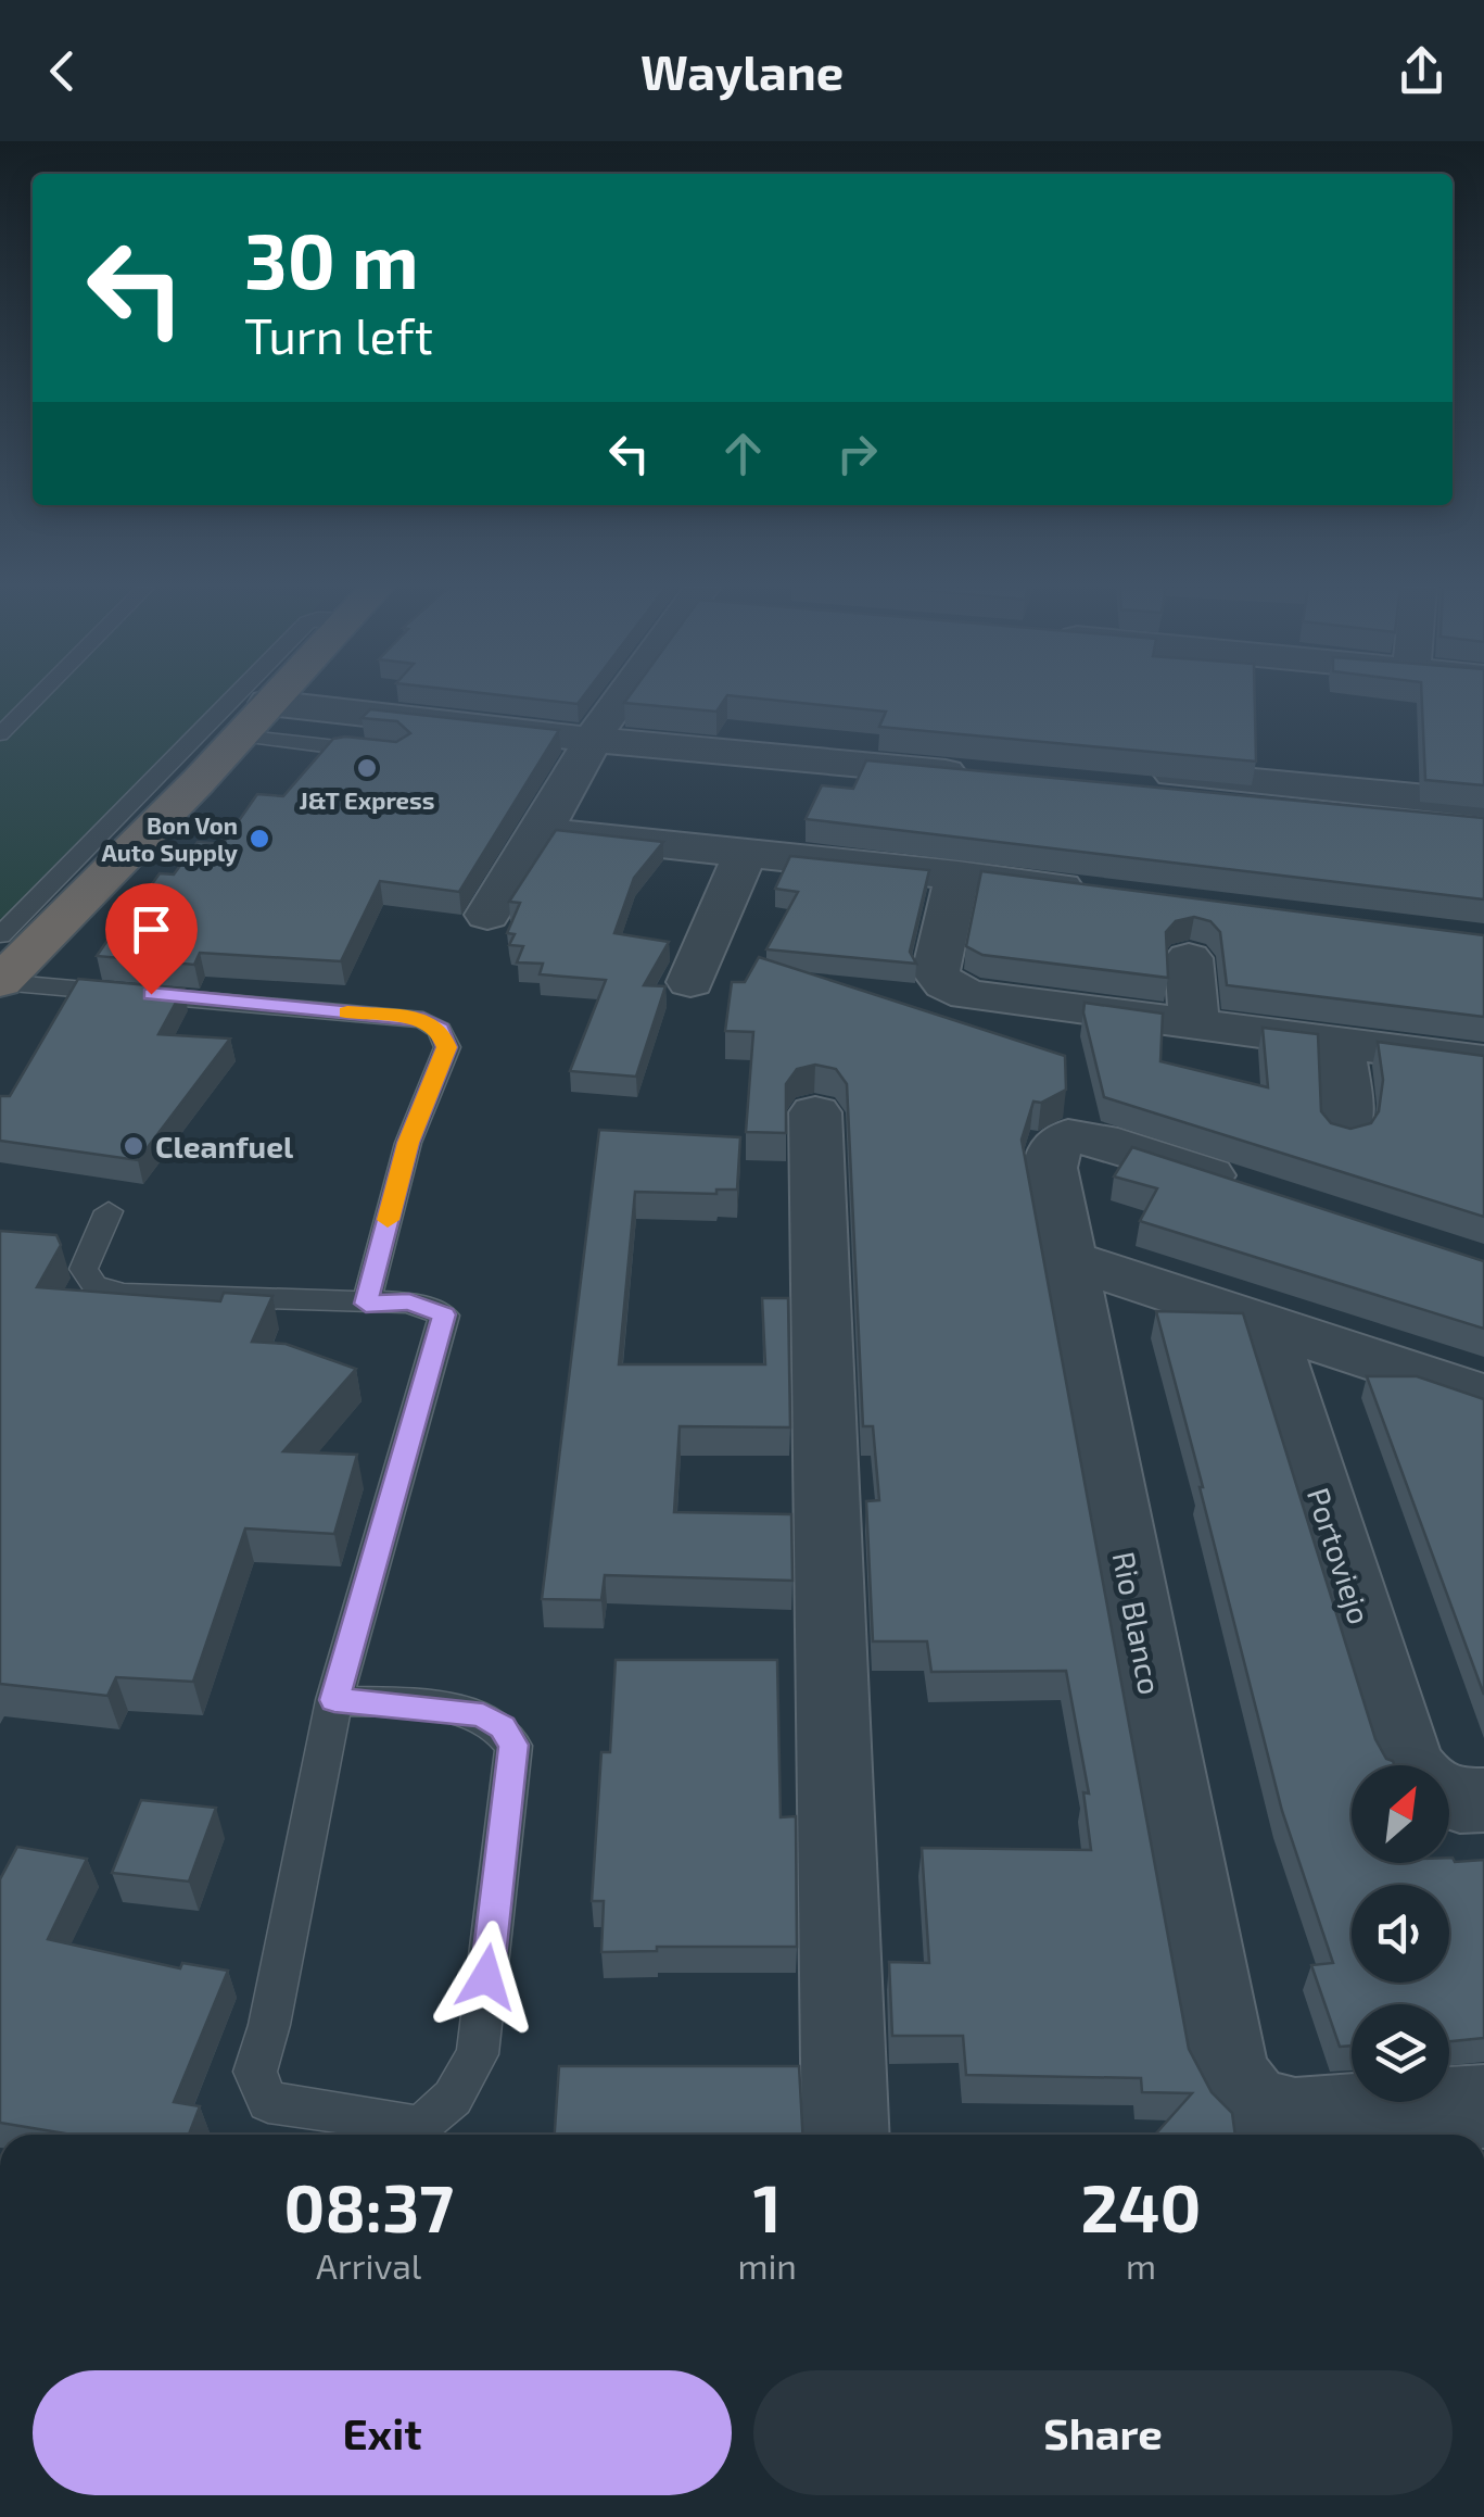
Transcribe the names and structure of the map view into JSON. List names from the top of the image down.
{
  "streets": {
    "street": ["Portoviejo", "Rio Blanco"]
  },
  "places": ["J&T Express", "Bon Von Auto Supply", "Cleanfuel"],
  "north": "top right",
  "page": {
    "header": "Waylane",
    "turn": ["30 m", "Turn left"],
    "eta": [
      "08:37",
      "Arrival",
      "1",
      "min",
      "240",
      "m"
    ],
    "buttons": ["Exit", "Share"]
  }
}
